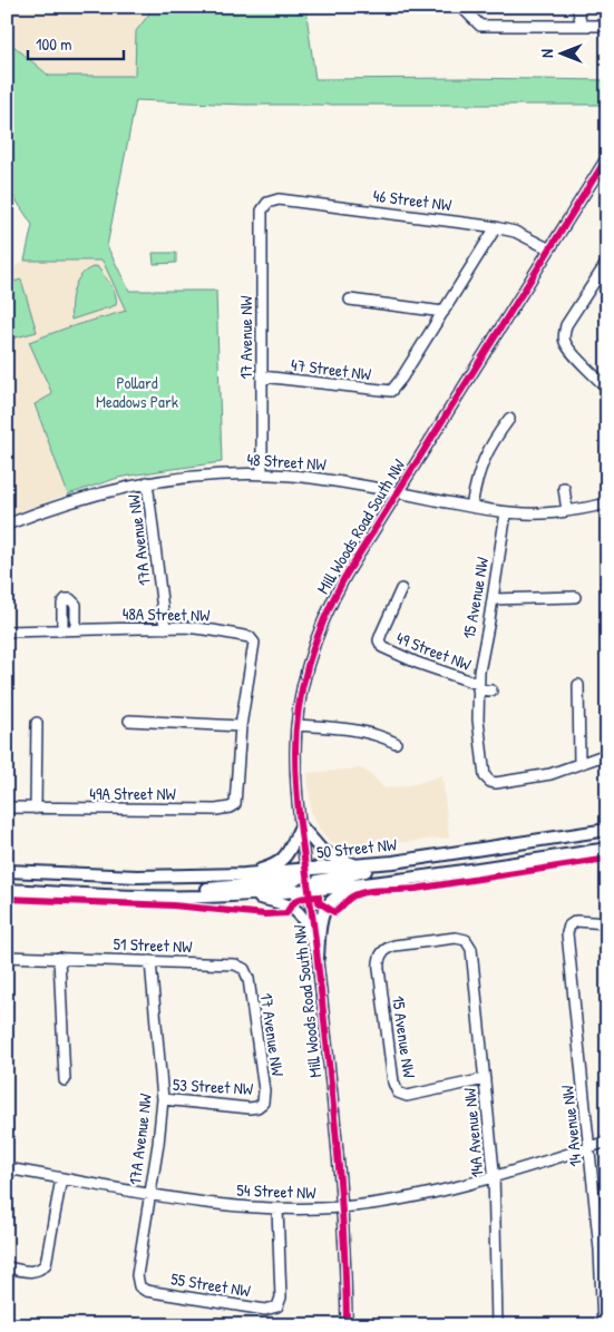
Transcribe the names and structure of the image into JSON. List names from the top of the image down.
{
  "streets": {
    "main road": ["50 Street NW"],
    "street": [
      "46 Street NW",
      "17 Avenue NW",
      "47 Street NW",
      "48 Street NW",
      "Mill Woods Road South NW",
      "17A Avenue NW",
      "15 Avenue NW",
      "48A Street NW",
      "49 Street NW",
      "49A Street NW",
      "51 Street NW",
      "53 Street NW",
      "14 Avenue NW",
      "14A Avenue NW",
      "54 Street NW",
      "55 Street NW"
    ]
  },
  "crossings": [
    ["46 Street NW", "17 Avenue NW"],
    ["46 Street NW", "Mill Woods Road South NW"],
    ["17 Avenue NW", "47 Street NW"],
    ["17 Avenue NW", "48 Street NW"],
    ["17 Avenue NW", "51 Street NW"],
    ["17 Avenue NW", "53 Street NW"],
    ["48 Street NW", "Mill Woods Road South NW"],
    ["48 Street NW", "17A Avenue NW"],
    ["48 Street NW", "15 Avenue NW"],
    ["Mill Woods Road South NW", "50 Street NW"],
    ["Mill Woods Road South NW", "54 Street NW"],
    ["17A Avenue NW", "48A Street NW"],
    ["17A Avenue NW", "51 Street NW"],
    ["17A Avenue NW", "53 Street NW"],
    ["17A Avenue NW", "54 Street NW"],
    ["17A Avenue NW", "55 Street NW"],
    ["15 Avenue NW", "49 Street NW"],
    ["15 Avenue NW", "14A Avenue NW"],
    ["48A Street NW", "49A Street NW"],
    ["14 Avenue NW", "54 Street NW"],
    ["14A Avenue NW", "54 Street NW"],
    ["54 Street NW", "55 Street NW"]
  ],
  "parks": ["Pollard Meadows Park"],
  "scale_bar": "100 m",
  "north": "left"
}
